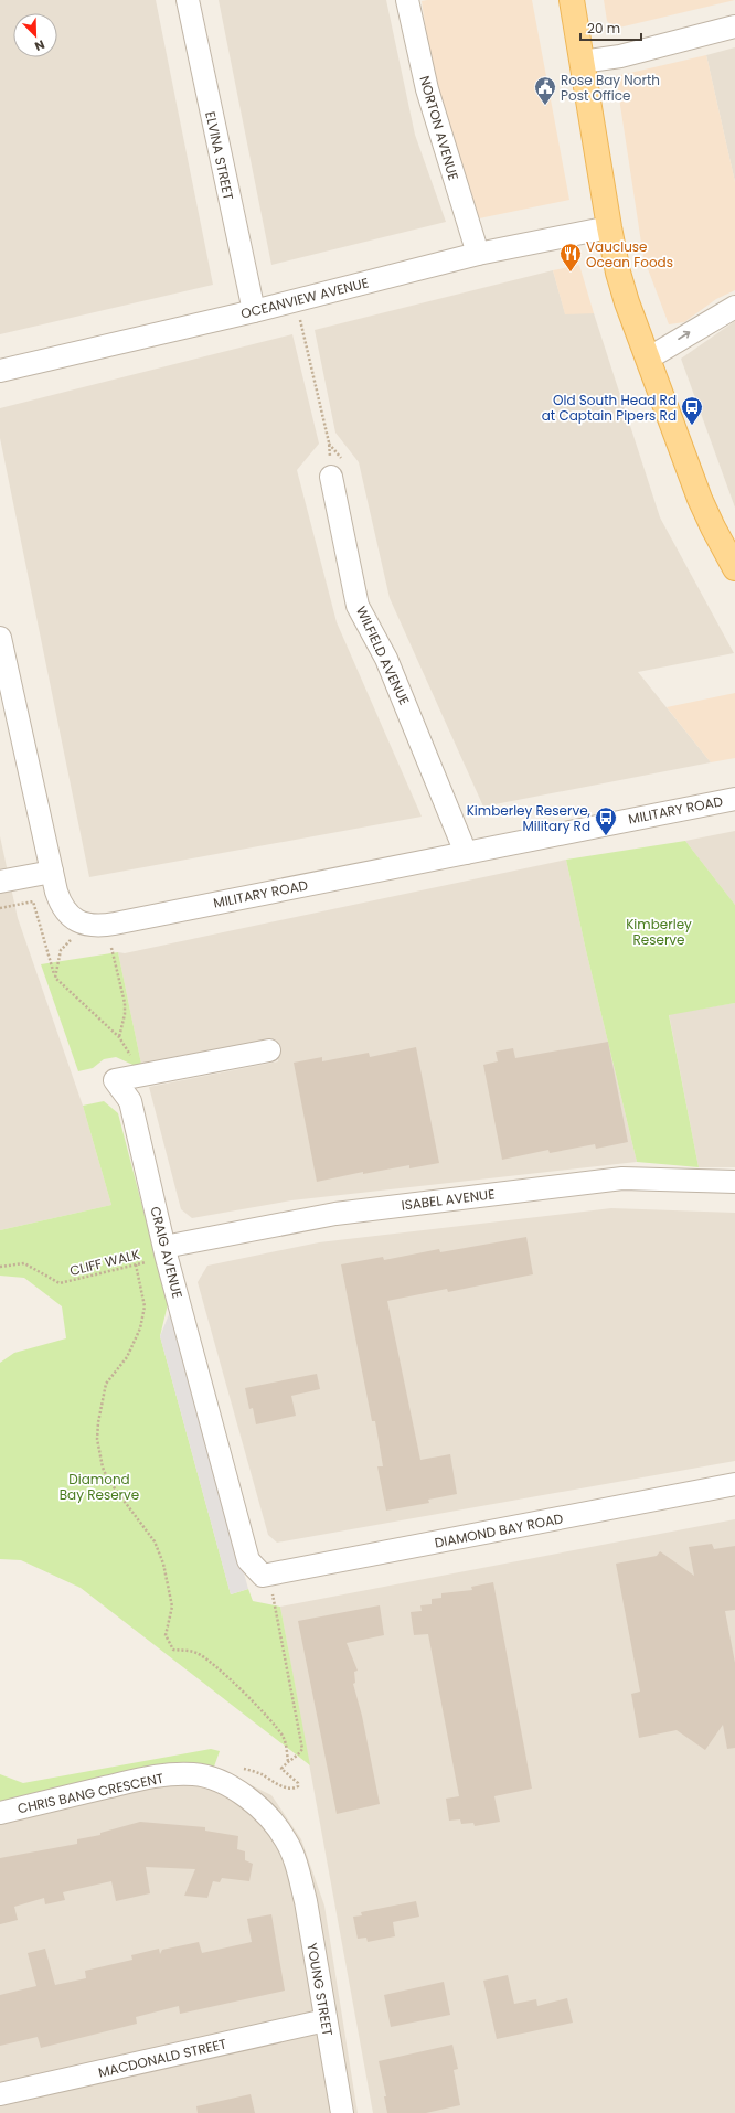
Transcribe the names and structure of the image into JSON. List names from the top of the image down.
{
  "streets": {
    "street": [
      "NORTON AVENUE",
      "ELVINA STREET",
      "OCEANVIEW AVENUE",
      "WILFIELD AVENUE",
      "MILITARY ROAD",
      "ISABEL AVENUE",
      "CRAIG AVENUE",
      "DIAMOND BAY ROAD",
      "CHRIS BANG CRESCENT",
      "YOUNG STREET",
      "MACDONALD STREET"
    ],
    "path": ["CLIFF WALK"]
  },
  "crossings": [
    ["NORTON AVENUE", "OCEANVIEW AVENUE"],
    ["ELVINA STREET", "OCEANVIEW AVENUE"],
    ["WILFIELD AVENUE", "MILITARY ROAD"],
    ["ISABEL AVENUE", "CRAIG AVENUE"],
    ["ISABEL AVENUE", "CLIFF WALK"],
    ["CRAIG AVENUE", "CLIFF WALK"],
    ["CRAIG AVENUE", "DIAMOND BAY ROAD"],
    ["CHRIS BANG CRESCENT", "YOUNG STREET"],
    ["YOUNG STREET", "MACDONALD STREET"]
  ],
  "parks": ["Kimberley Reserve", "Diamond Bay Reserve"],
  "places": {
    "public building": ["Rose Bay North Post Office"],
    "restaurant": ["Vaucluse Ocean Foods"],
    "bus stop": ["Old South Head Rd at Captain Pipers Rd", "Kimberley Reserve, Military Rd"]
  },
  "scale_bar": "20 m",
  "north": "bottom right"
}
